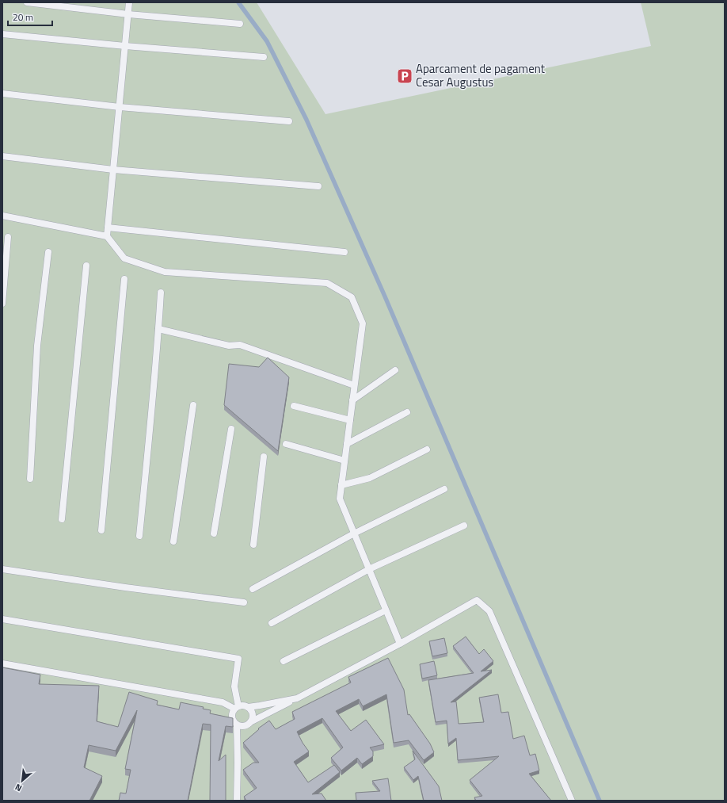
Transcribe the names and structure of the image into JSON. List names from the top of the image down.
{
  "places": {
    "parking": ["Aparcament de pagament Cesar Augustus"]
  },
  "scale_bar": "20 m",
  "north": "bottom left"
}
